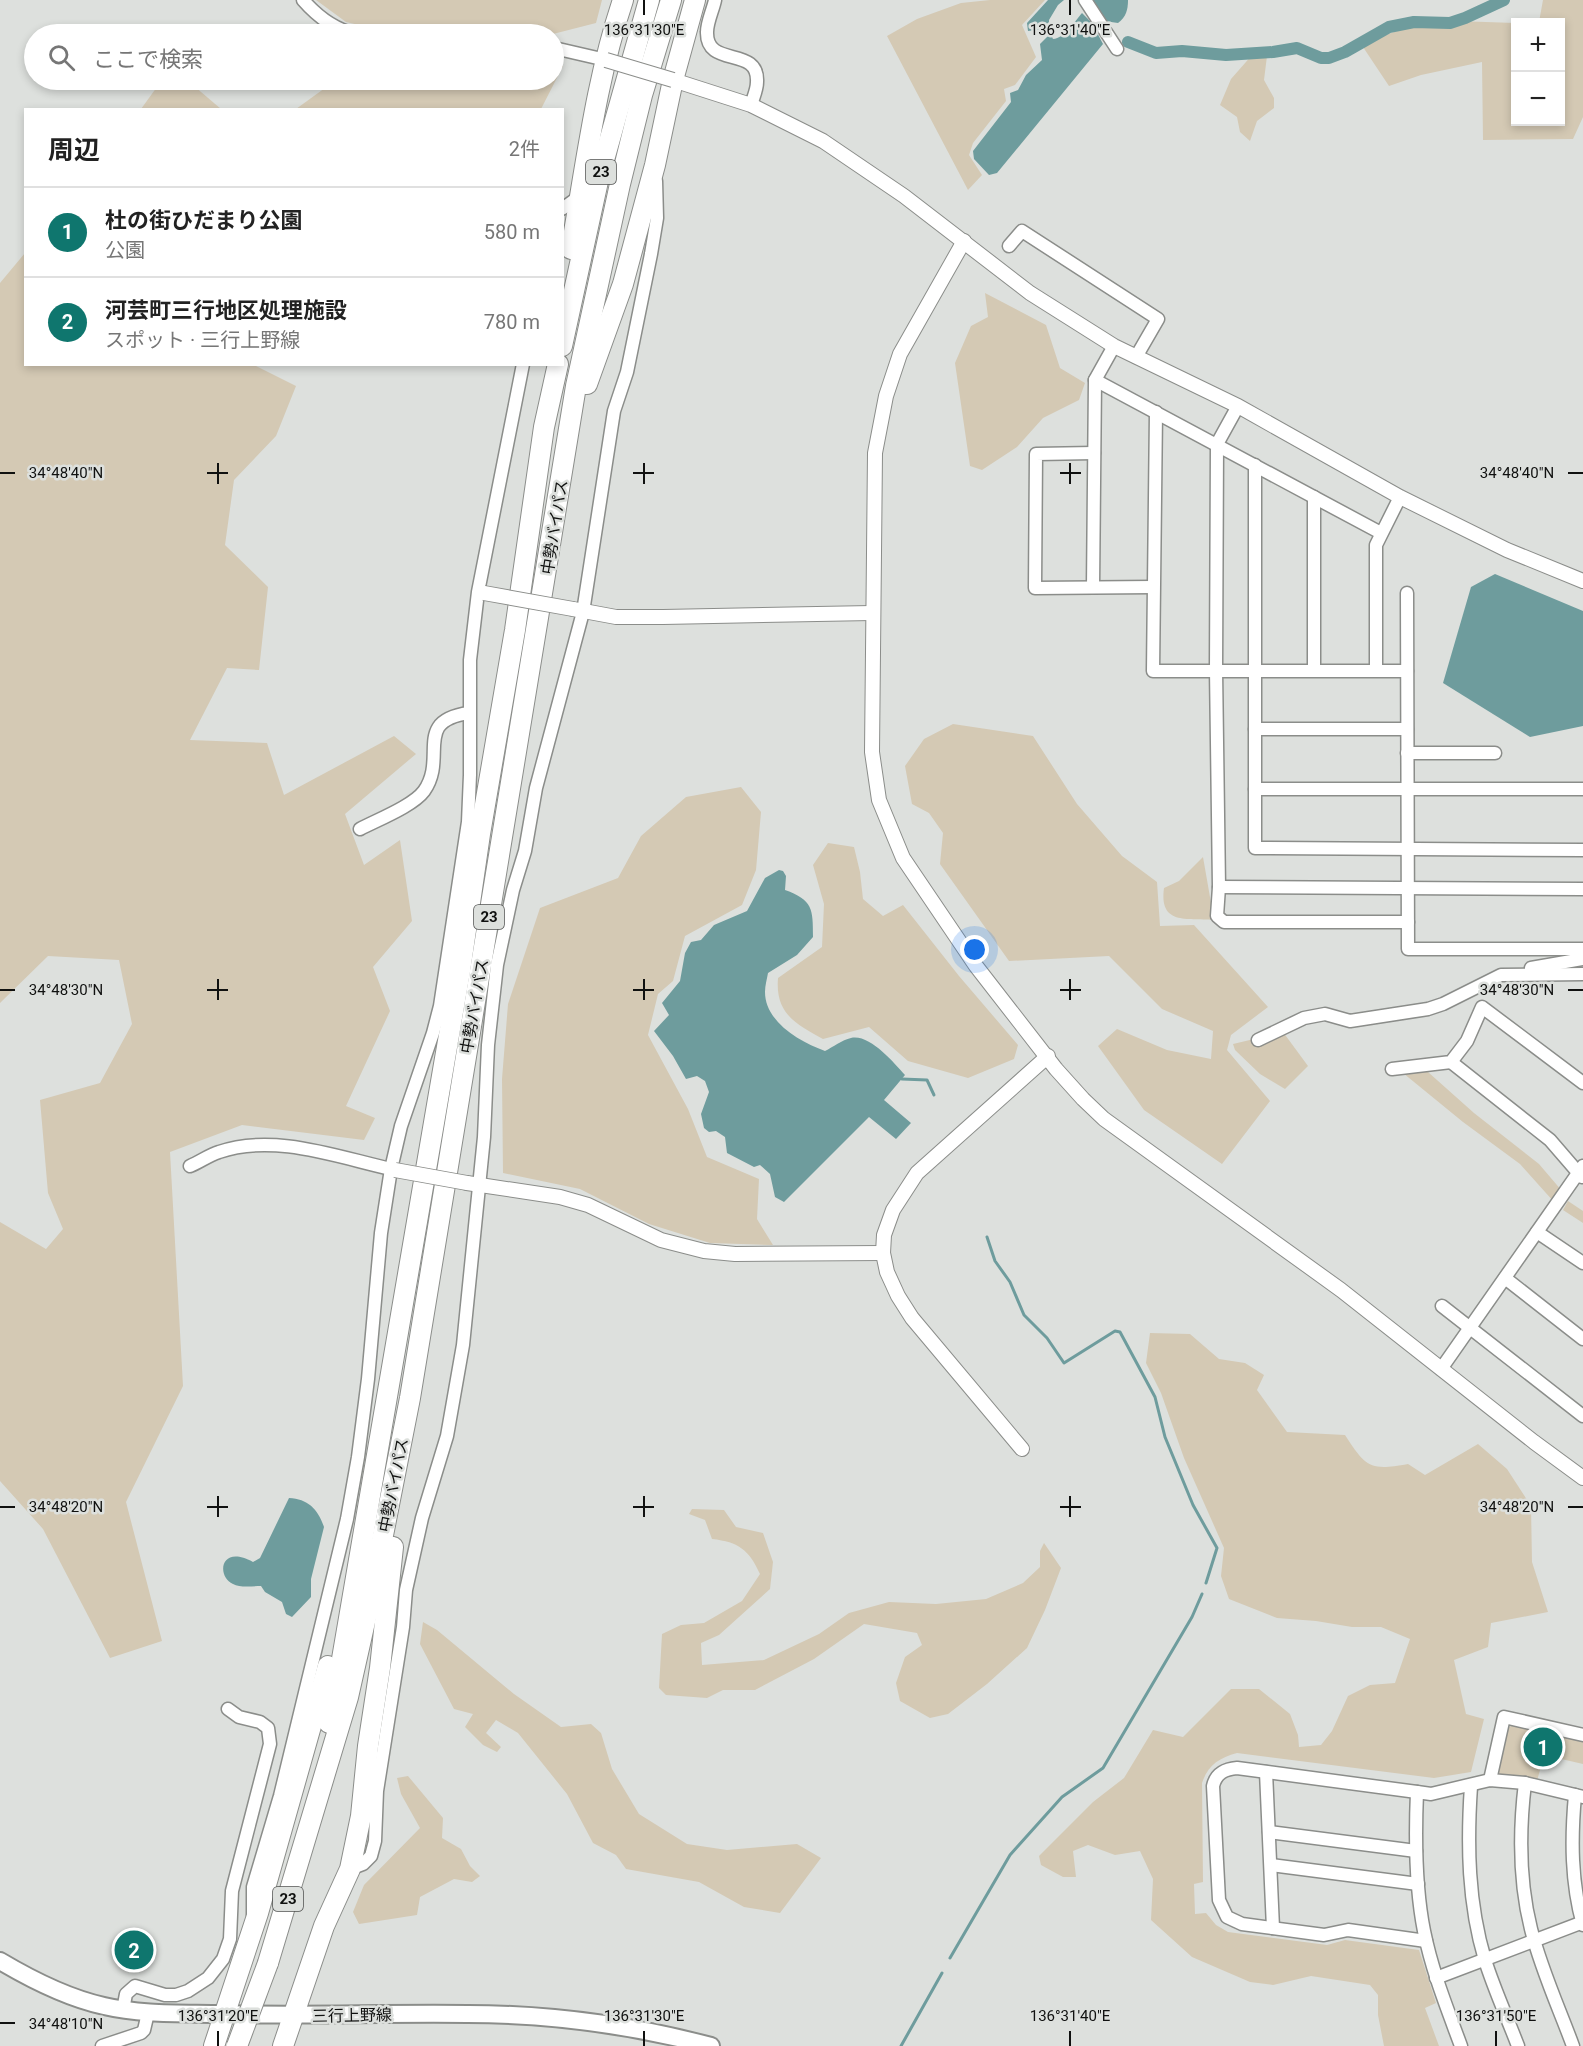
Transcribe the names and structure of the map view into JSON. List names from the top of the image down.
{
  "streets": {
    "highway": ["23", "中勢バイパス"],
    "main road": ["三行上野線"]
  },
  "page": {
    "map_buttons": ["+", "−"],
    "search": "ここで検索",
    "heading": ["周辺", "2件"],
    "list": [
      {
        "mark": "1",
        "name": "杜の街ひだまり公園",
        "note": "公園",
        "value": "580 m"
      },
      {
        "mark": "2",
        "name": "河芸町三行地区処理施設",
        "note": "スポット · 三行上野線",
        "value": "780 m"
      }
    ],
    "pins": ["1", "2"]
  },
  "coordinates": [
    "136°31'30\"E",
    "136°31'40\"E",
    "34°48'40\"N",
    "34°48'30\"N",
    "34°48'20\"N",
    "136°31'20\"E",
    "136°31'50\"E",
    "34°48'10\"N"
  ]
}
